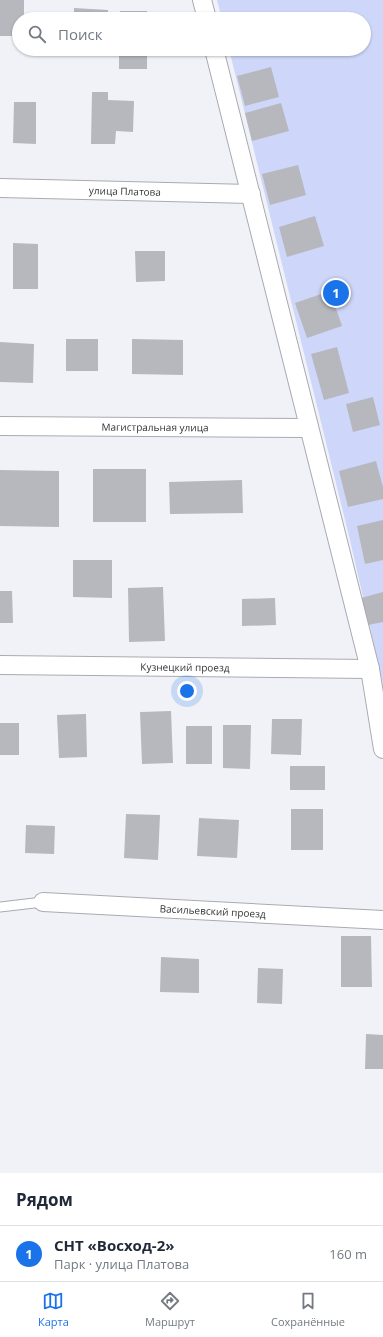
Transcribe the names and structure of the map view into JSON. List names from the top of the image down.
{
  "streets": {
    "street": [
      "улица Платова",
      "Магистральная улица",
      "Кузнецкий проезд",
      "Васильевский проезд"
    ]
  },
  "page": {
    "search": "Поиск",
    "pins": "1",
    "heading": "Рядом",
    "list": [
      {
        "mark": "1",
        "name": "СНТ «Восход-2»",
        "note": "Парк · улица Платова",
        "value": "160 m"
      }
    ],
    "nav": ["Карта", "Маршрут", "Сохранённые"]
  }
}
